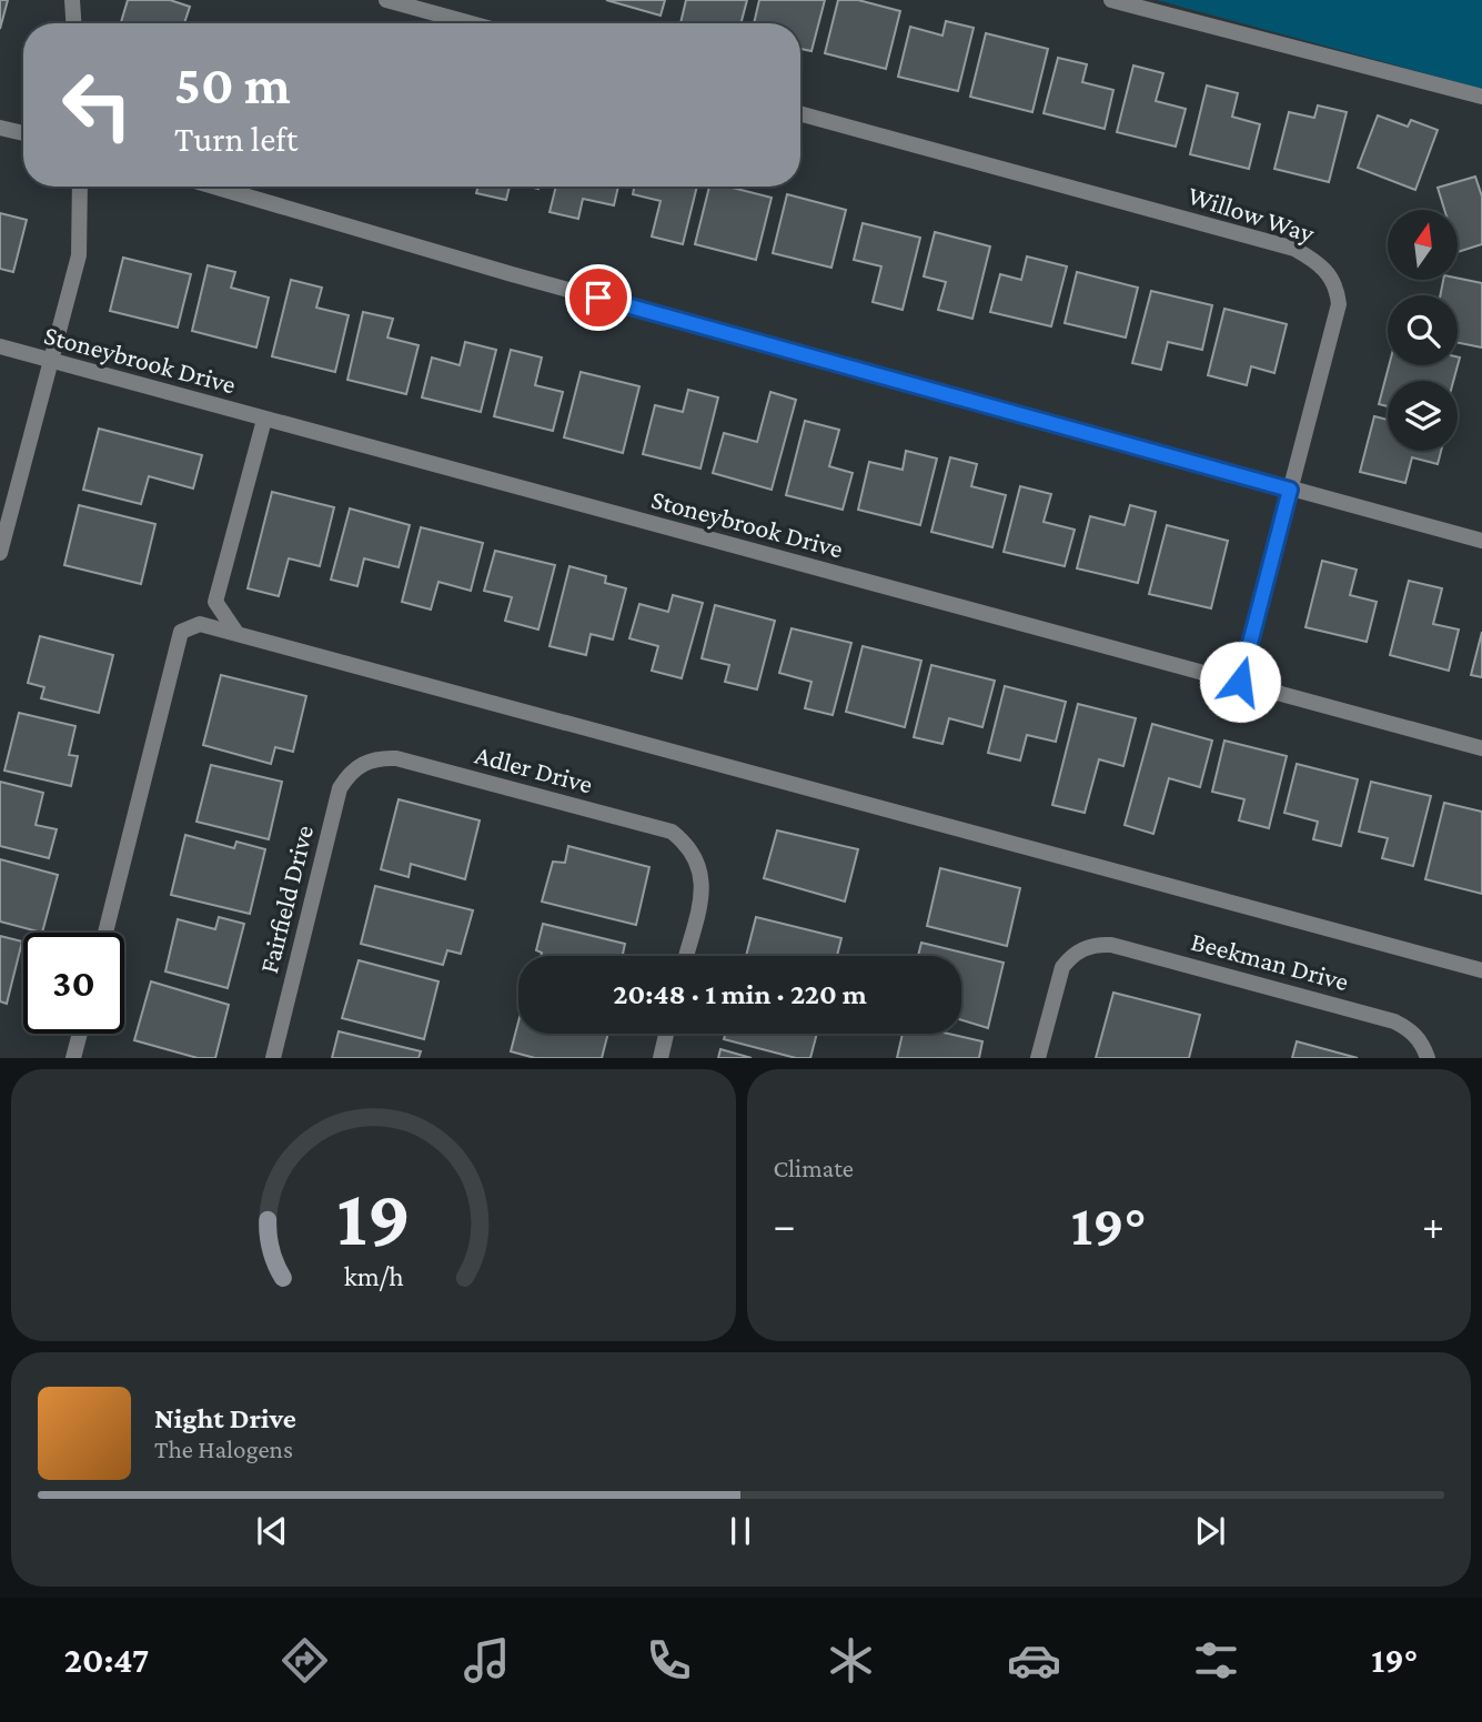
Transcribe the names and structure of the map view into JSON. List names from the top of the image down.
{
  "streets": {
    "street": [
      "Willow Way",
      "Stoneybrook Drive",
      "Adler Drive",
      "Fairfield Drive",
      "Beekman Drive"
    ]
  },
  "crossings": [
    ["Willow Way", "Stoneybrook Drive"],
    ["Adler Drive", "Fairfield Drive"]
  ],
  "north": "top",
  "page": {
    "turn": ["50 m", "Turn left"],
    "limit": "30",
    "trip": "20:48 · 1 min · 220 m",
    "tile": "Climate",
    "heat": ["−", "19°", "+"],
    "song": ["Night Drive", "The Halogens"],
    "tabs": ["20:47", "19°"],
    "gauge": ["19", "km/h"]
  }
}
